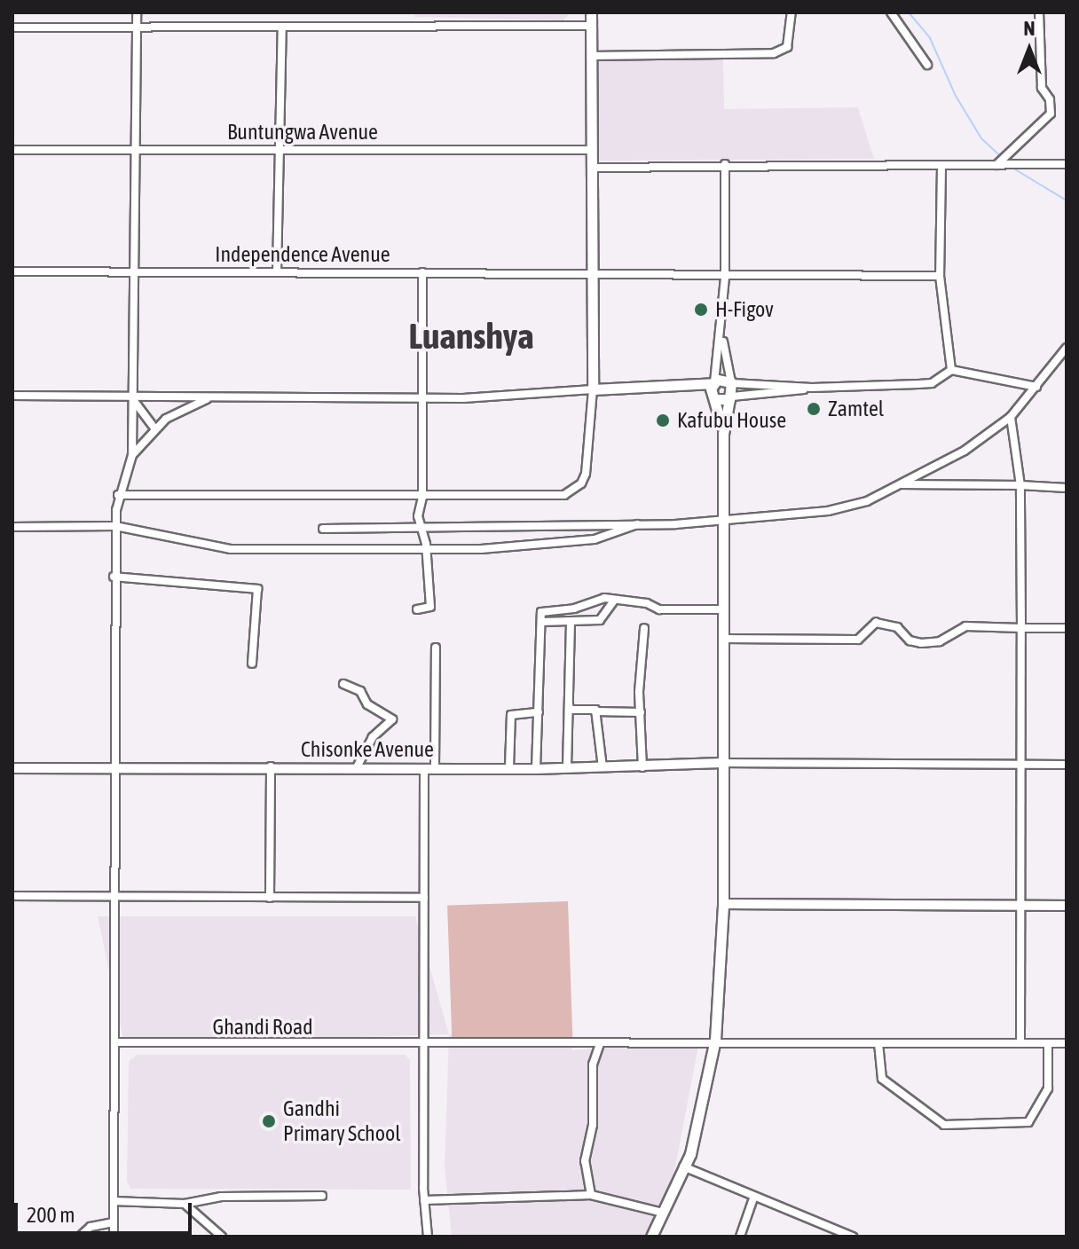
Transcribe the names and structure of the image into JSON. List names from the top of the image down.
{
  "streets": {
    "street": [
      "Buntungwa Avenue",
      "Independence Avenue",
      "Chisonke Avenue",
      "Ghandi Road"
    ]
  },
  "districts": ["Luanshya"],
  "places": [
    "H-Figov",
    "Zamtel",
    "Kafubu House",
    "Gandhi Primary School"
  ],
  "scale_bar": "200 m",
  "north": "top"
}
